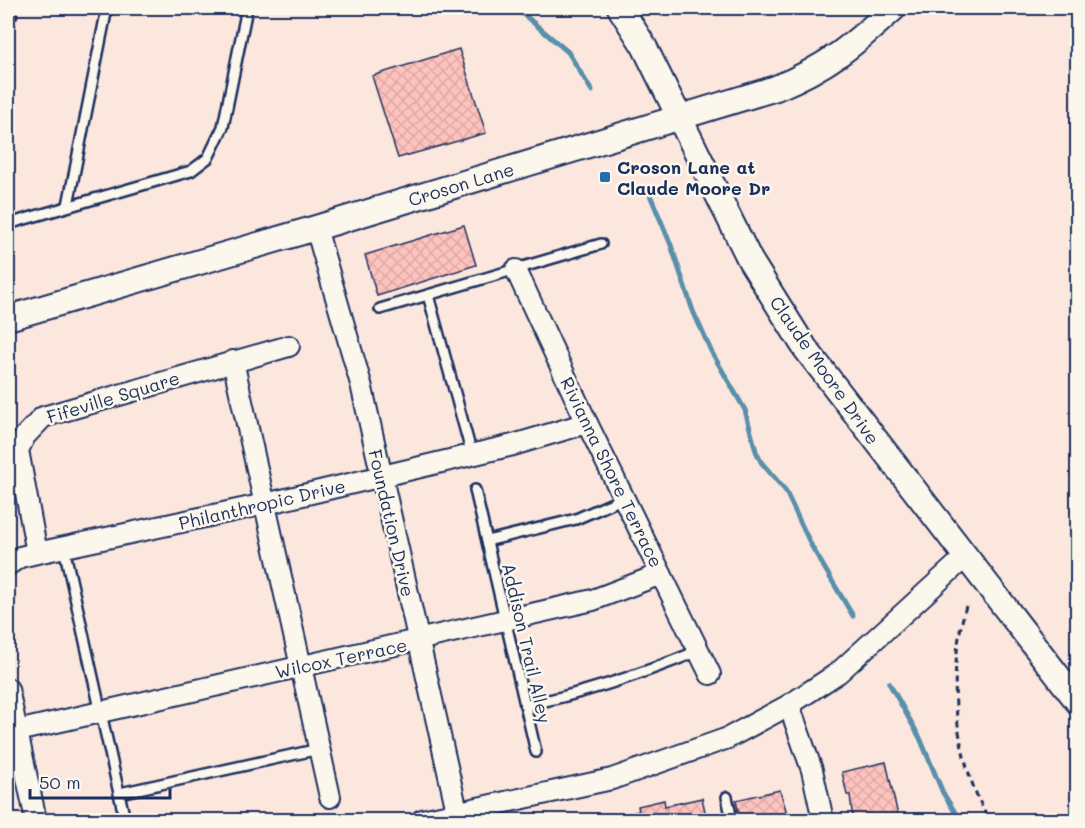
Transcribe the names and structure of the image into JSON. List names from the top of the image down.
{
  "streets": {
    "street": [
      "Croson Lane",
      "Claude Moore Drive",
      "Fifeville Square",
      "Rivianna Shore Terrace",
      "Philanthropic Drive",
      "Foundation Drive",
      "Wilcox Terrace"
    ],
    "lane": ["Addison Trail Alley"]
  },
  "crossings": [
    ["Croson Lane", "Claude Moore Drive"],
    ["Croson Lane", "Foundation Drive"],
    ["Fifeville Square", "Philanthropic Drive"],
    ["Rivianna Shore Terrace", "Philanthropic Drive"],
    ["Rivianna Shore Terrace", "Addison Trail Alley"],
    ["Rivianna Shore Terrace", "Wilcox Terrace"],
    ["Philanthropic Drive", "Foundation Drive"],
    ["Foundation Drive", "Wilcox Terrace"],
    ["Addison Trail Alley", "Wilcox Terrace"]
  ],
  "places": {
    "transit": ["Croson Lane at Claude Moore Dr"]
  },
  "scale_bar": "50 m"
}
